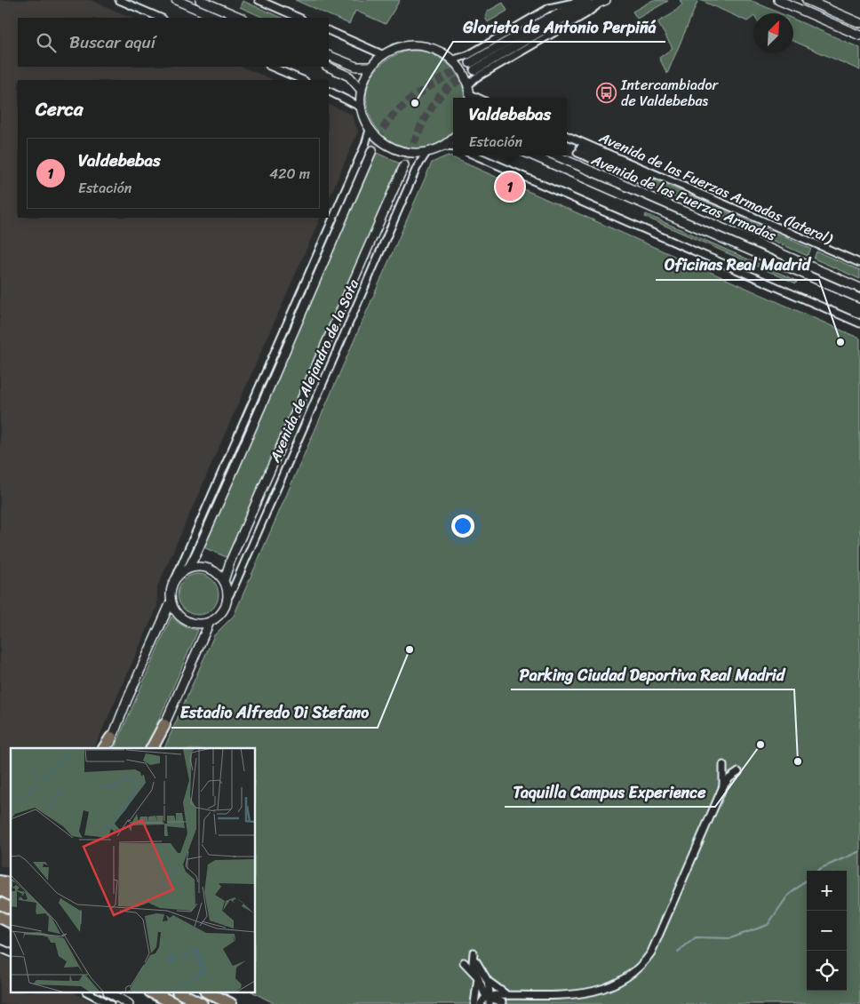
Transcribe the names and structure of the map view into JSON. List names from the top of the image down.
{
  "streets": {
    "main road": ["Avenida de las Fuerzas Armadas", "Avenida de Alejandro de la Sota"],
    "street": ["Avenida de las Fuerzas Armadas (lateral)"]
  },
  "places": {
    "bus stop": ["Intercambiador de Valdebebas"],
    "other": [
      "Glorieta de Antonio Perpiñá",
      "Oficinas Real Madrid",
      "Estadio Alfredo Di Stefano",
      "Taquilla Campus Experience",
      "Parking Ciudad Deportiva Real Madrid"
    ]
  },
  "north": "top right",
  "page": {
    "search": "Buscar aquí",
    "heading": "Cerca",
    "popup": ["Valdebebas", "Estación"],
    "list": [
      {
        "mark": "1",
        "name": "Valdebebas",
        "note": "Estación",
        "value": "420 m"
      }
    ],
    "pins": "1",
    "map_buttons": ["+", "−"]
  }
}
